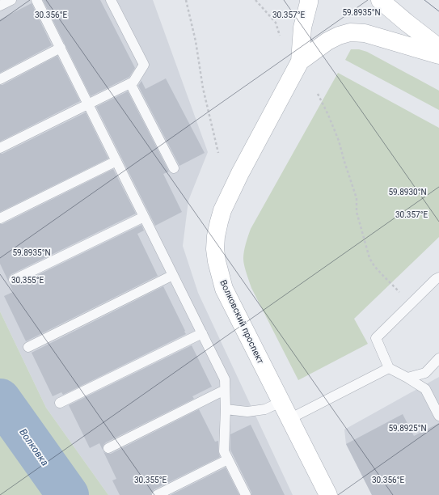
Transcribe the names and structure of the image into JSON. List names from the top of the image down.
{
  "streets": {
    "street": ["Волковский проспект"]
  },
  "water": ["Волковка"],
  "coordinates": [
    "59.8935°N",
    "30.356°E",
    "30.357°E",
    "59.8930°N",
    "30.355°E",
    "59.8925°N"
  ]
}
